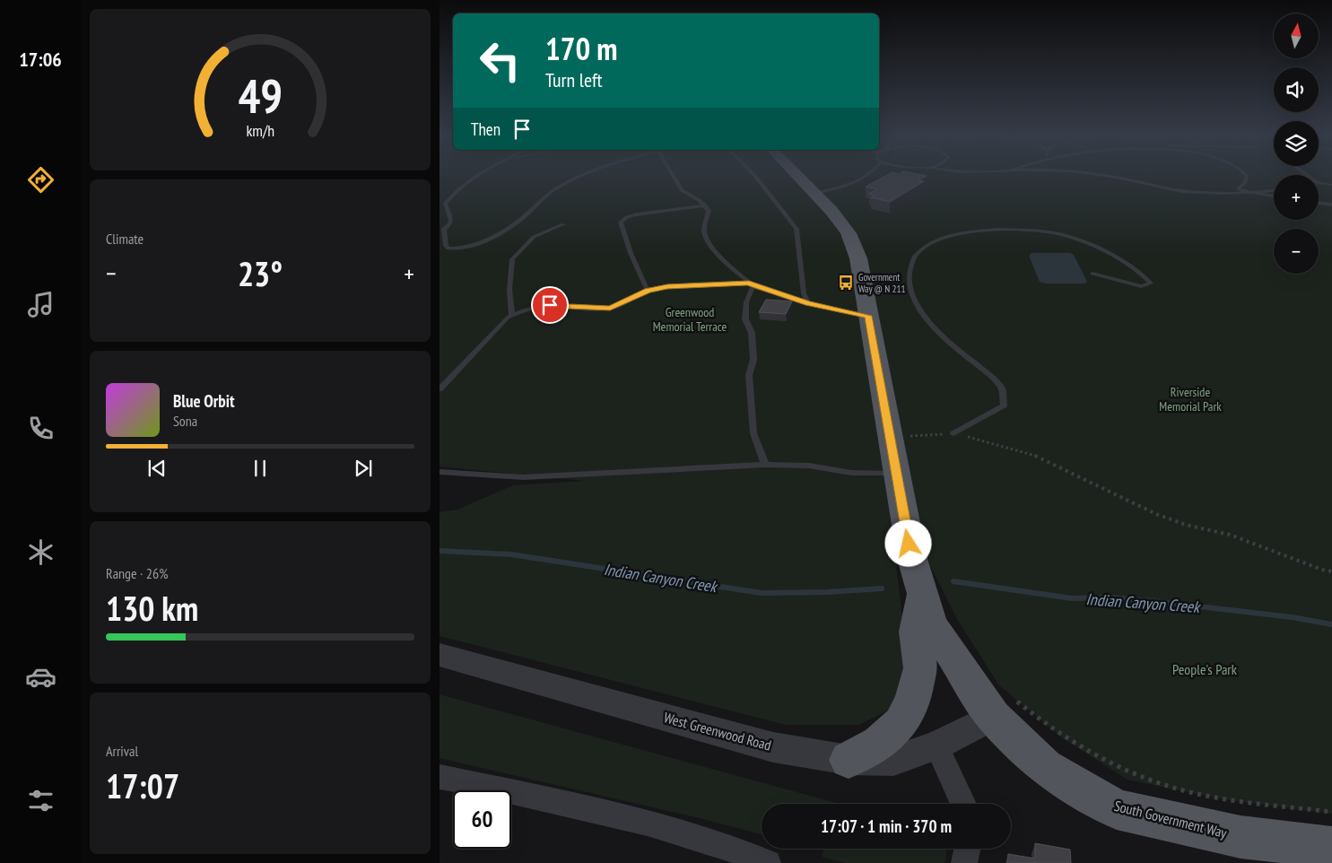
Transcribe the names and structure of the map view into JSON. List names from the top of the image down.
{
  "streets": {
    "main road": ["South Government Way"],
    "street": ["West Greenwood Road"]
  },
  "crossings": [
    ["West Greenwood Road", "South Government Way"]
  ],
  "water": ["Indian Canyon Creek"],
  "parks": ["Greenwood Memorial Terrace", "Riverside Memorial Park", "People's Park"],
  "places": {
    "bus stop": ["Government Way @ N 211"]
  },
  "north": "top",
  "page": {
    "tabs": "17:06",
    "map_buttons": ["+", "−"],
    "turn": ["170 m", "Turn left"],
    "then": "Then",
    "tile": [
      "Climate",
      ["Range · 26%", "130 km"],
      ["Arrival", "17:07"]
    ],
    "heat": ["−", "23°", "+"],
    "song": ["Blue Orbit", "Sona"],
    "limit": "60",
    "trip": "17:07 · 1 min · 370 m",
    "gauge": ["49", "km/h"]
  }
}
